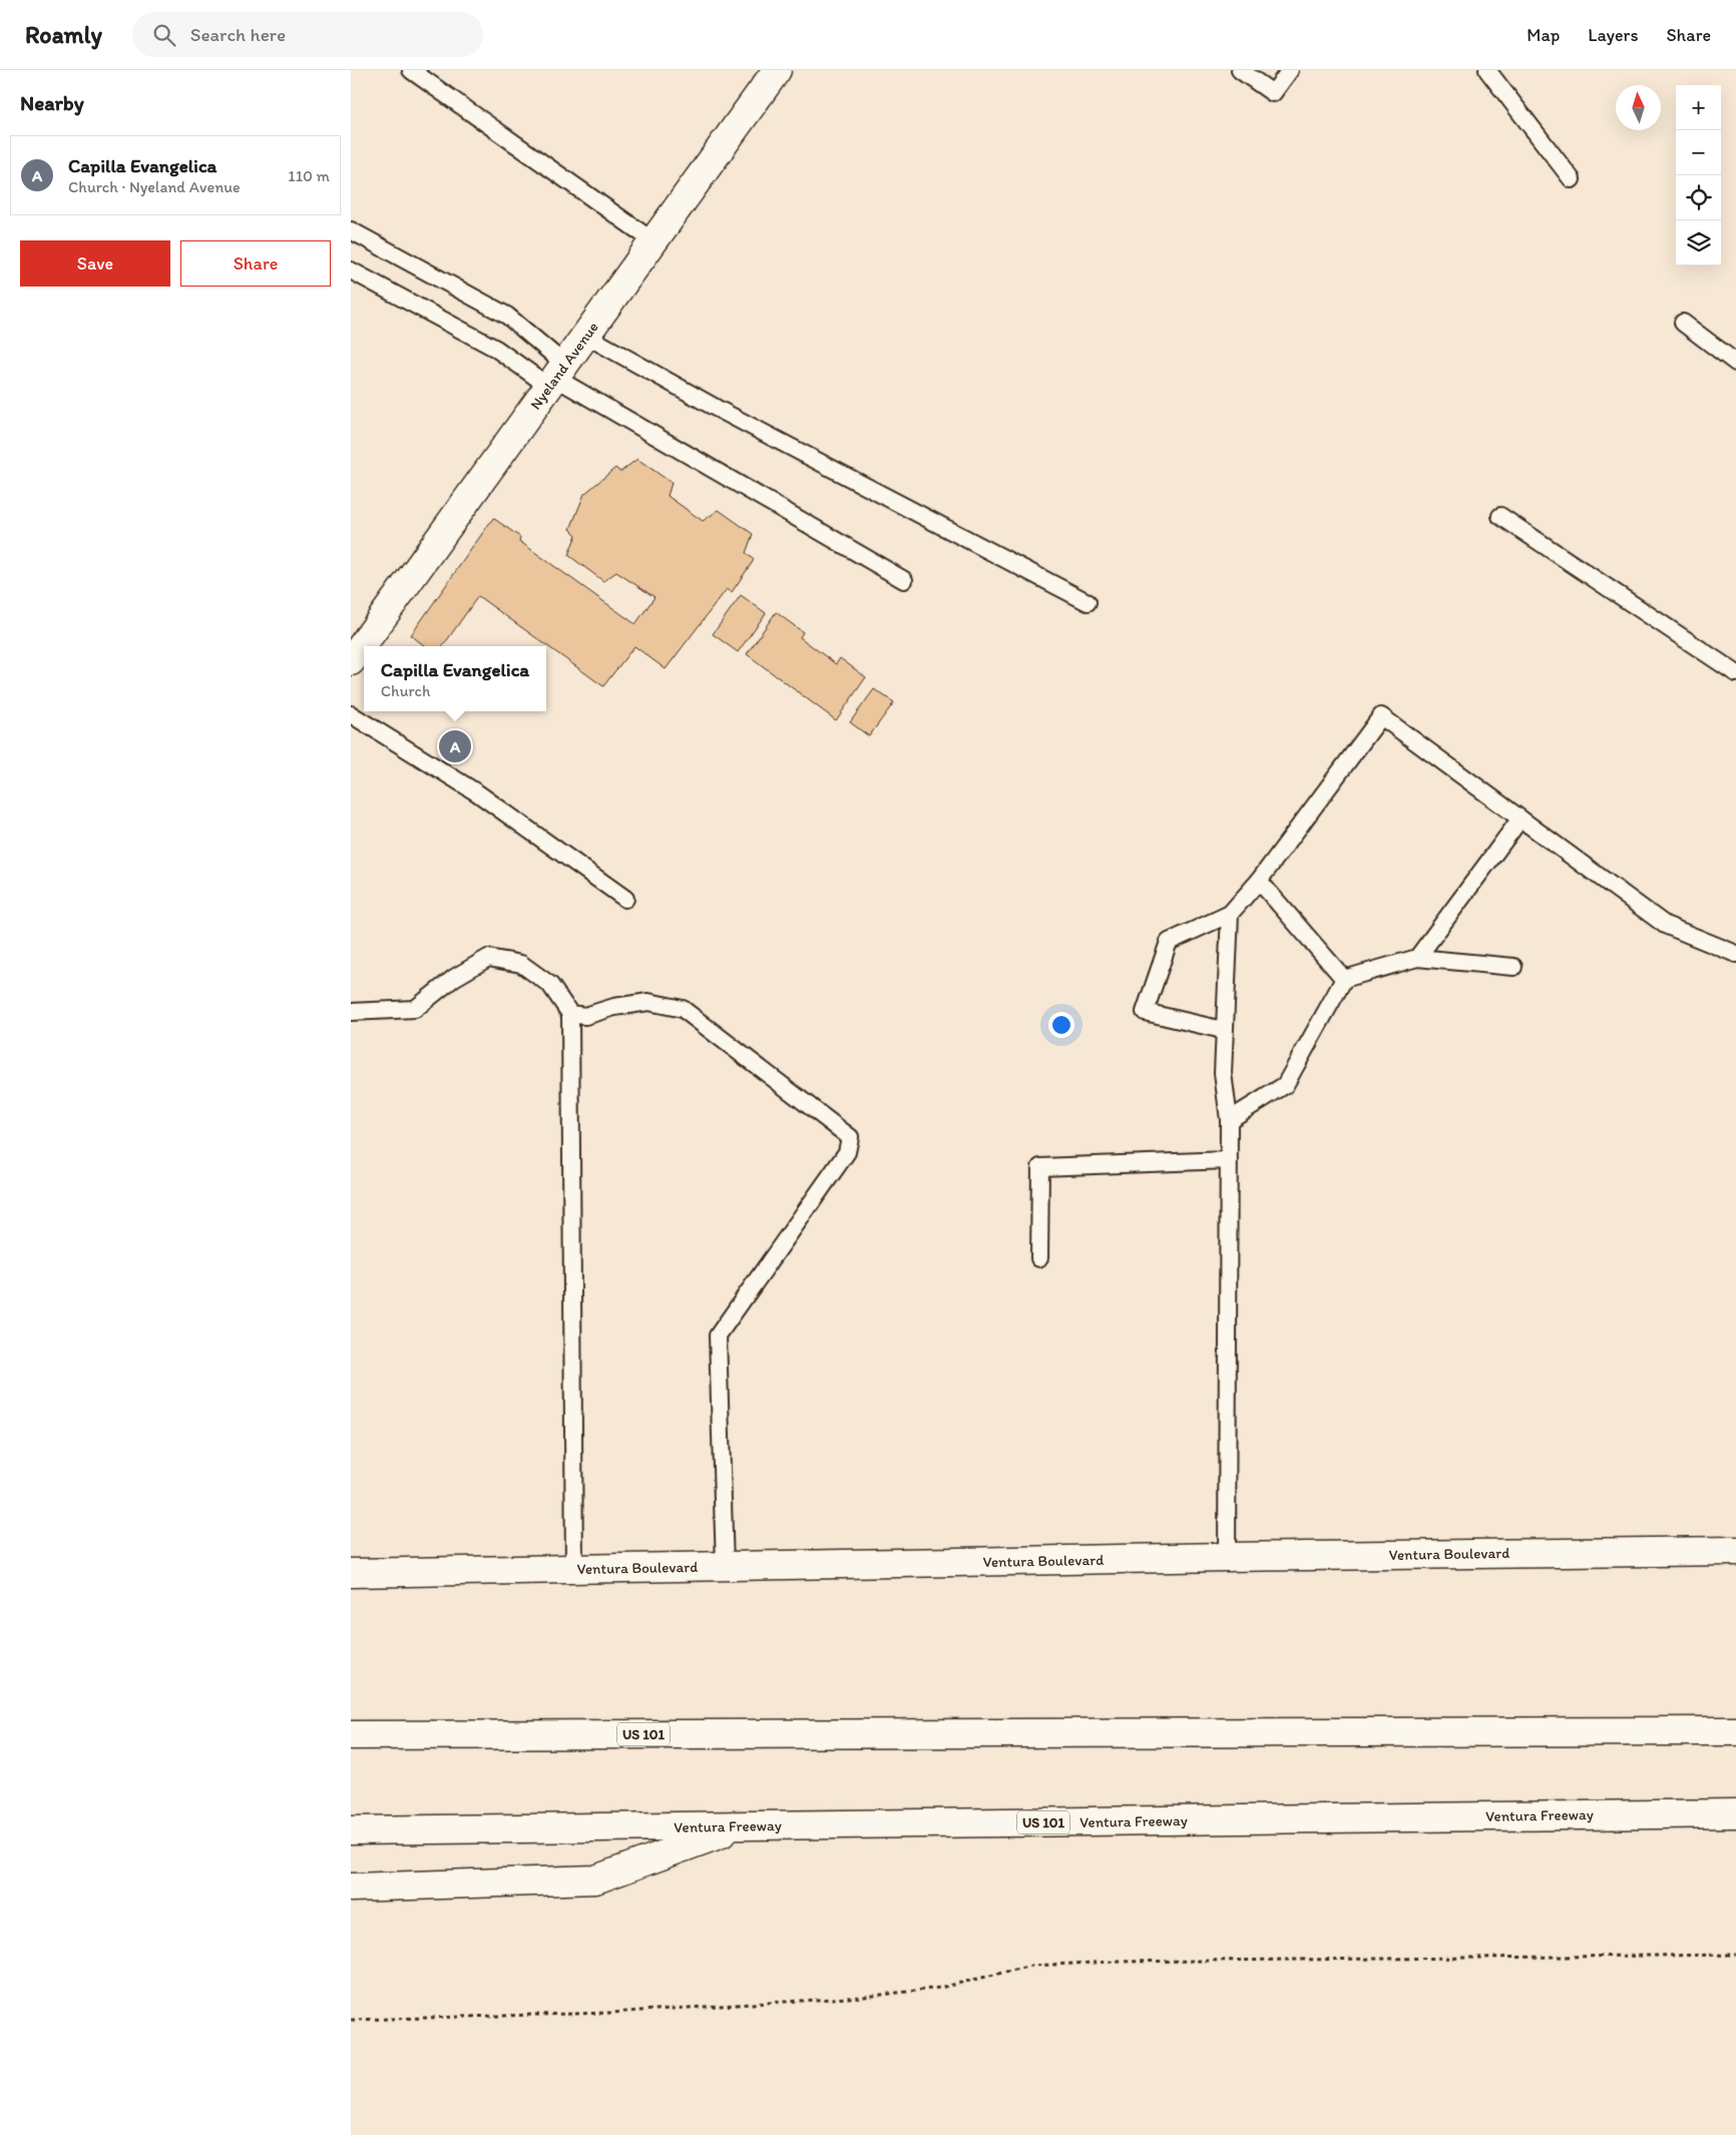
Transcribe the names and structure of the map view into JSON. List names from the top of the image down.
{
  "streets": {
    "main road": [
      "Nyeland Avenue",
      "Ventura Boulevard",
      "US 101",
      "Ventura Freeway"
    ]
  },
  "north": "top",
  "page": {
    "header": "Roamly",
    "search": "Search here",
    "nav": ["Map", "Layers", "Share"],
    "heading": "Nearby",
    "map_buttons": ["+", "−"],
    "list": [
      {
        "mark": "A",
        "name": "Capilla Evangelica",
        "note": "Church · Nyeland Avenue",
        "value": "110 m"
      }
    ],
    "buttons": ["Save", "Share"],
    "popup": ["Capilla Evangelica", "Church"],
    "pins": "A"
  }
}
